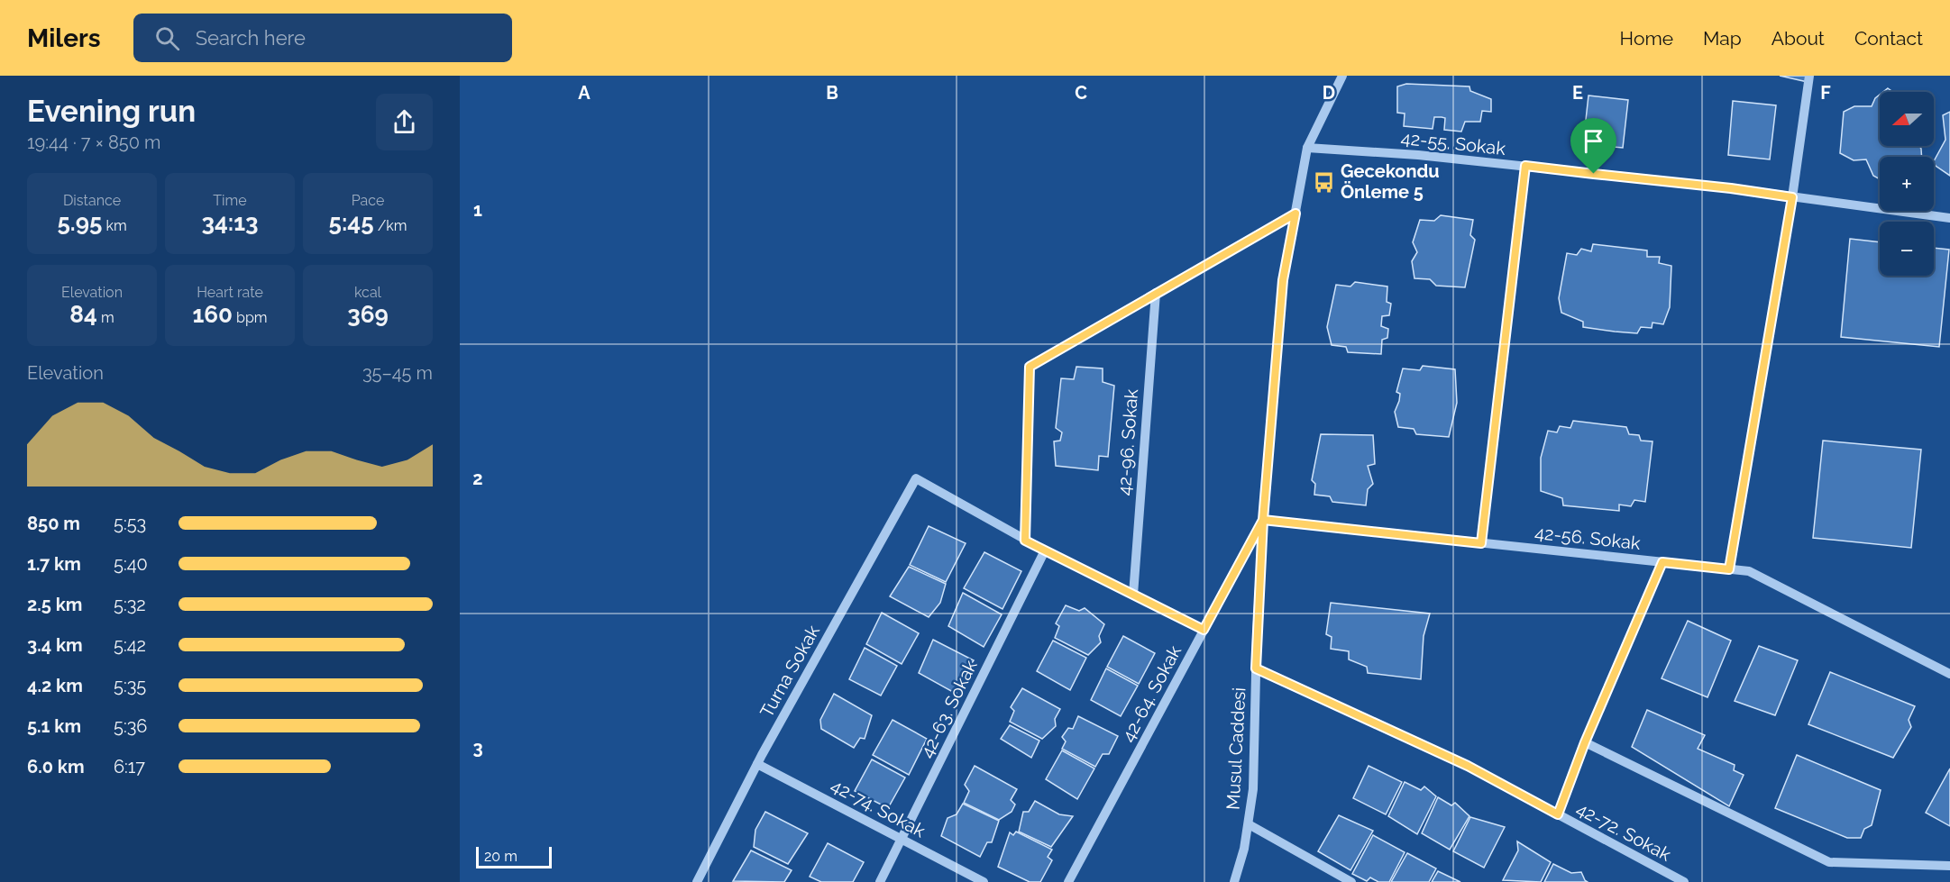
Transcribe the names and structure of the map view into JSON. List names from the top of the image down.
{
  "streets": {
    "street": [
      "42-55. Sokak",
      "42-96. Sokak",
      "42-56. Sokak",
      "Turna Sokak",
      "42-64. Sokak",
      "42-63. Sokak",
      "Musul Caddesi",
      "42-74. Sokak",
      "42-72. Sokak"
    ]
  },
  "crossings": [
    ["42-55. Sokak", "Musul Caddesi"],
    ["42-56. Sokak", "42-64. Sokak"],
    ["42-56. Sokak", "Musul Caddesi"],
    ["Turna Sokak", "42-74. Sokak"],
    ["42-64. Sokak", "Musul Caddesi"],
    ["42-63. Sokak", "42-74. Sokak"],
    ["Musul Caddesi", "42-72. Sokak"]
  ],
  "places": {
    "bus stop": ["Gecekondu Önleme 5"]
  },
  "scale_bar": "20 m",
  "north": "left",
  "page": {
    "header": "Milers",
    "search": "Search here",
    "nav": [
      "Home",
      "Map",
      "About",
      "Contact"
    ],
    "heading": ["Evening run", "19:44 · 7 × 850 m"],
    "map_buttons": ["+", "−"],
    "stats": [
      ["Distance", "5.95 km"],
      ["Time", "34:13"],
      ["Pace", "5:45 /km"],
      ["Elevation", "84 m"],
      ["Heart rate", "160 bpm"],
      ["kcal", "369"]
    ],
    "chart": ["Elevation", "35–45 m"],
    "list": [
      {
        "name": "850 m",
        "note": "5:53"
      },
      {
        "name": "1.7 km",
        "note": "5:40"
      },
      {
        "name": "2.5 km",
        "note": "5:32"
      },
      {
        "name": "3.4 km",
        "note": "5:42"
      },
      {
        "name": "4.2 km",
        "note": "5:35"
      },
      {
        "name": "5.1 km",
        "note": "5:36"
      },
      {
        "name": "6.0 km",
        "note": "6:17"
      }
    ],
    "scale": "20 m"
  },
  "grid": {
    "columns": [
      "A",
      "B",
      "C",
      "D",
      "E",
      "F"
    ],
    "rows": ["1", "2", "3"]
  }
}
